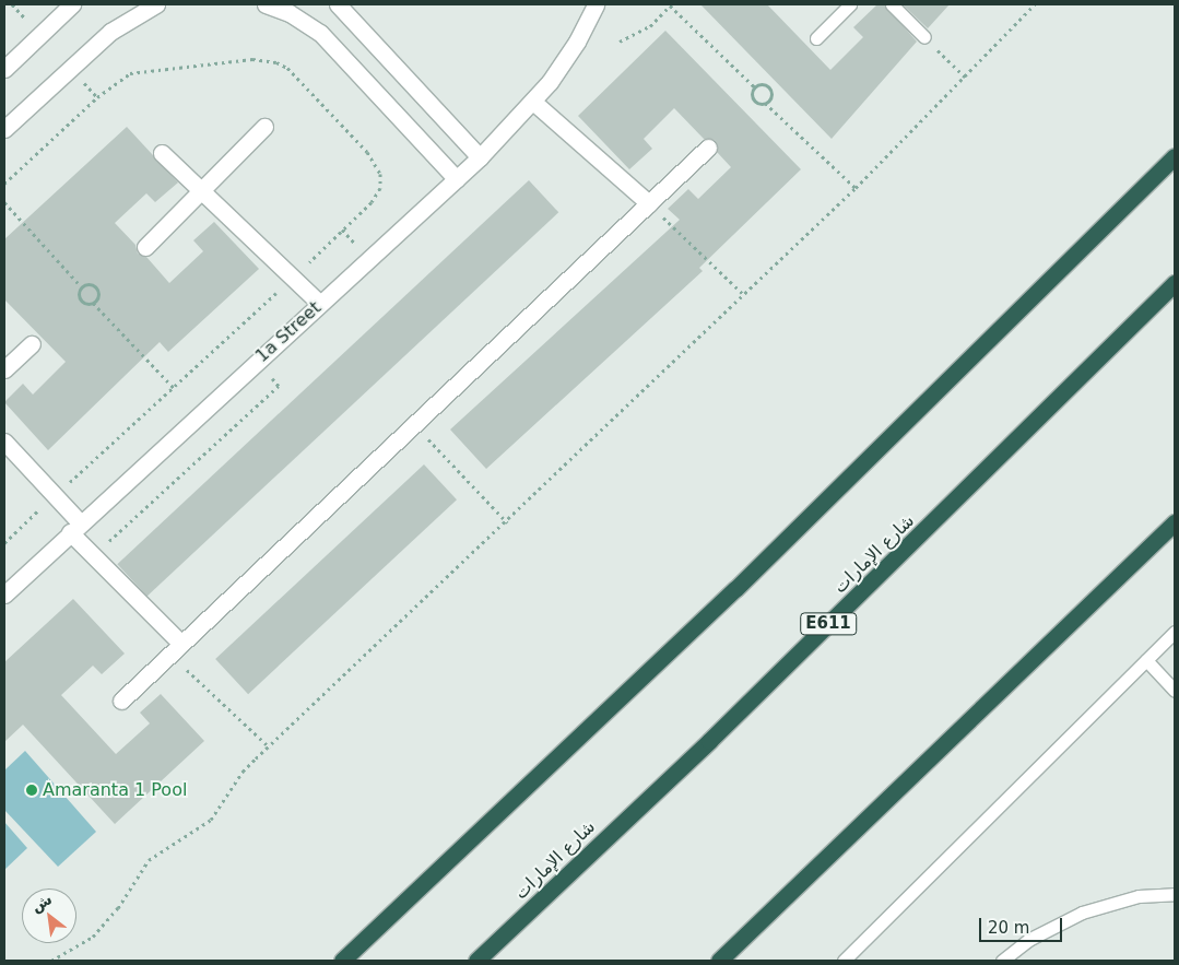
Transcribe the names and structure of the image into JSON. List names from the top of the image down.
{
  "streets": {
    "highway": ["شارع الإمارات", "E611"],
    "street": ["1a Street"]
  },
  "places": ["Amaranta 1 Pool"],
  "scale_bar": "20 m",
  "north": "top left"
}
